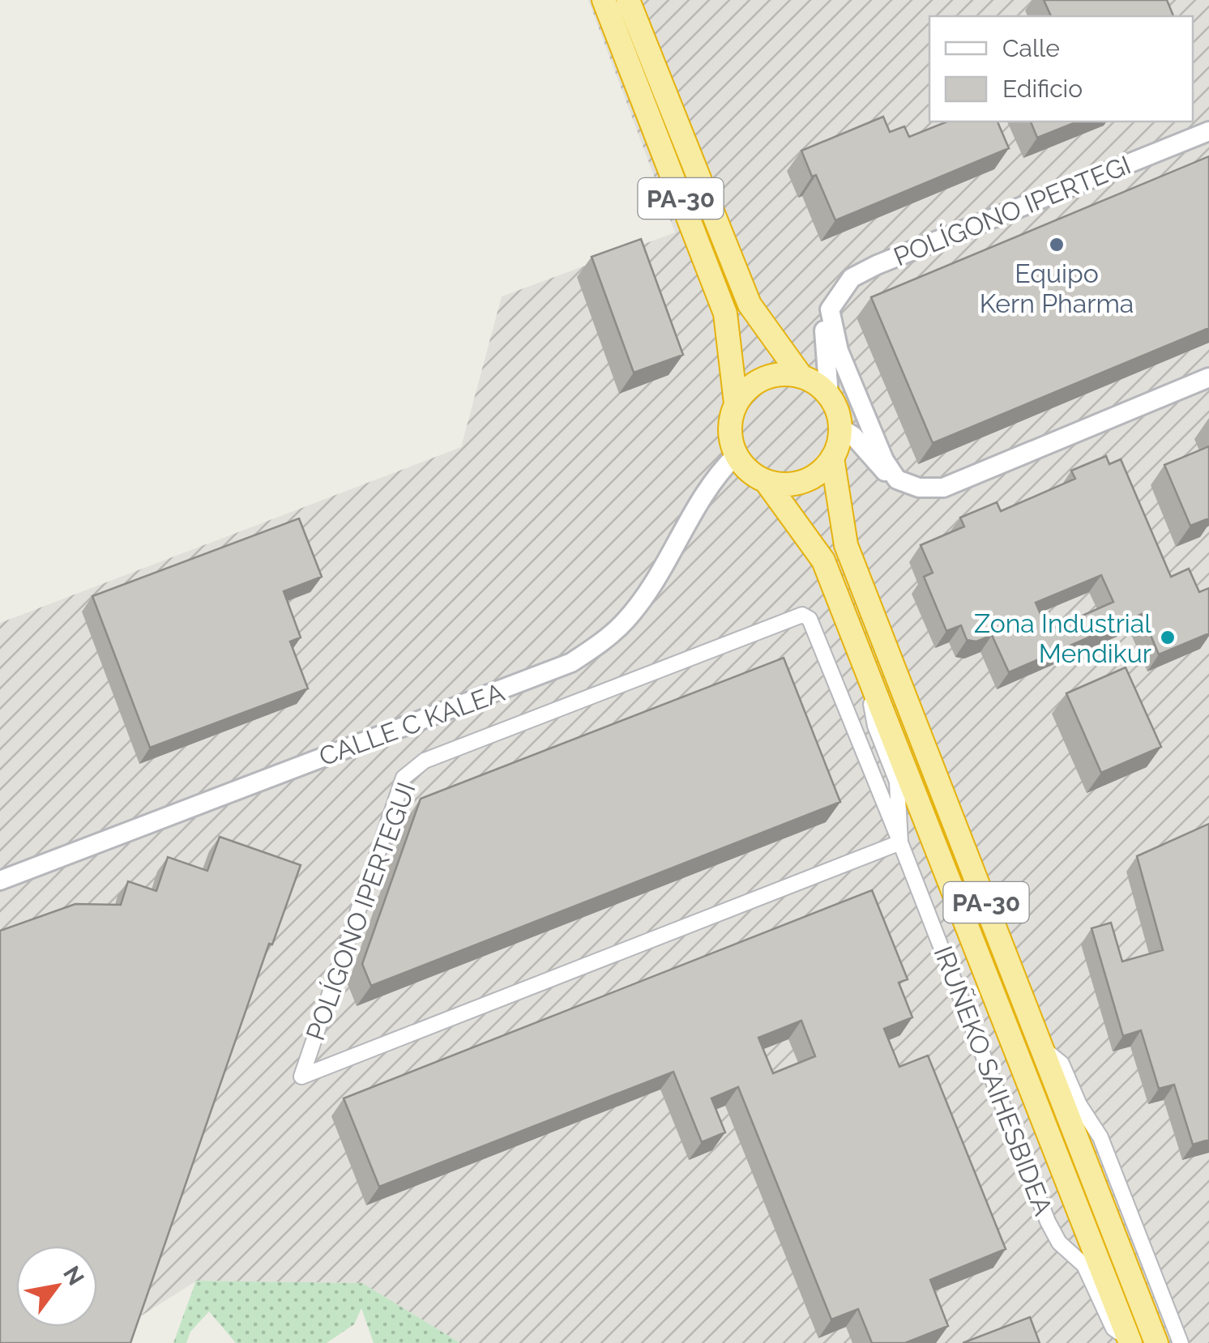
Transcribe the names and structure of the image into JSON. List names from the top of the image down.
{
  "streets": {
    "highway": ["PA-30", "IRUÑEKO SAIHESBIDEA"],
    "street": ["POLÍGONO IPERTEGI", "CALLE C KALEA", "POLÍGONO IPERTEGUI"]
  },
  "crossings": [
    ["PA-30", "POLÍGONO IPERTEGI"],
    ["PA-30", "CALLE C KALEA"],
    ["PA-30", "IRUÑEKO SAIHESBIDEA"],
    ["POLÍGONO IPERTEGI", "CALLE C KALEA"],
    ["POLÍGONO IPERTEGI", "IRUÑEKO SAIHESBIDEA"],
    ["CALLE C KALEA", "IRUÑEKO SAIHESBIDEA"],
    ["POLÍGONO IPERTEGUI", "IRUÑEKO SAIHESBIDEA"]
  ],
  "places": ["Equipo Kern Pharma", "Zona Industrial Mendikur"],
  "legend": ["Calle", "Edificio"],
  "north": "top right"
}
